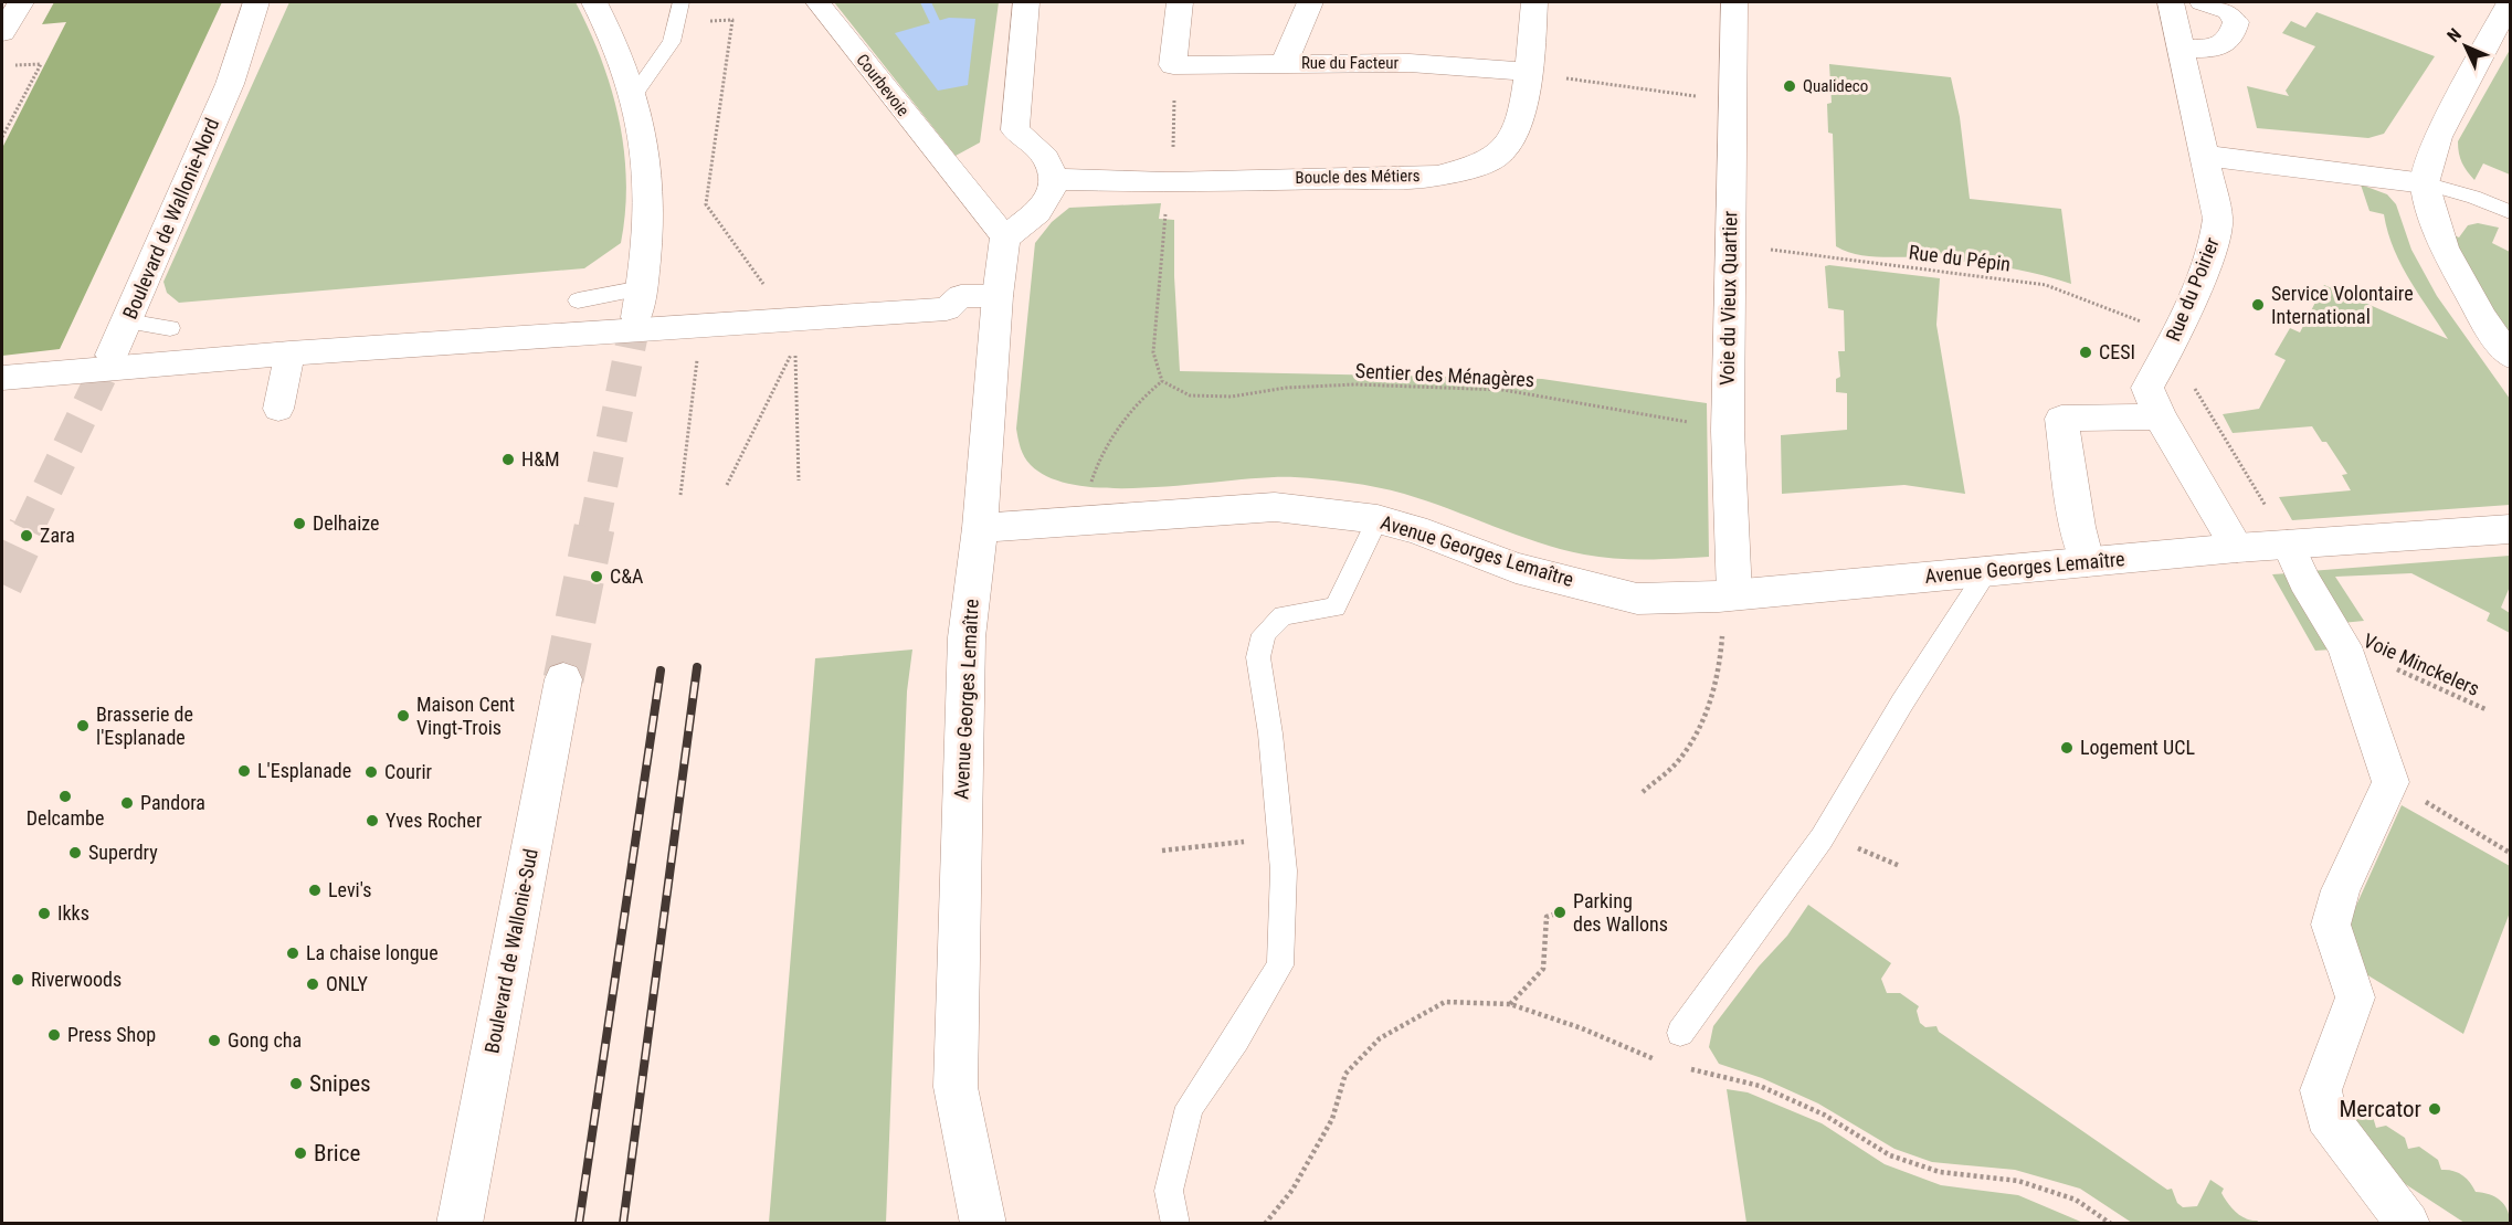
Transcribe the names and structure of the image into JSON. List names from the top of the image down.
{
  "streets": {
    "street": [
      "Rue du Facteur",
      "Courbevoie",
      "Boucle des Métiers",
      "Boulevard de Wallonie-Nord",
      "Rue du Poirier",
      "Voie du Vieux Quartier",
      "Avenue Georges Lemaître",
      "Boulevard de Wallonie-Sud"
    ],
    "path": ["Rue du Pépin", "Sentier des Ménagères", "Voie Minckelers"]
  },
  "crossings": [
    ["Rue du Facteur", "Boucle des Métiers"],
    ["Rue du Pépin", "Rue du Poirier"],
    ["Rue du Pépin", "Voie du Vieux Quartier"],
    ["Rue du Pépin", "Avenue Georges Lemaître"],
    ["Rue du Poirier", "Avenue Georges Lemaître"],
    ["Voie du Vieux Quartier", "Sentier des Ménagères"],
    ["Voie du Vieux Quartier", "Avenue Georges Lemaître"]
  ],
  "places": [
    "Qualideco",
    "Service Volontaire International",
    "CESI",
    "H&M",
    "Delhaize",
    "Zara",
    "C&A",
    "Maison Cent Vingt-Trois",
    "Brasserie de l'Esplanade",
    "Logement UCL",
    "L'Esplanade",
    "Courir",
    "Delcambe",
    "Pandora",
    "Yves Rocher",
    "Superdry",
    "Levi's",
    "Parking des Wallons",
    "Ikks",
    "La chaise longue",
    "Riverwoods",
    "ONLY",
    "Press Shop",
    "Gong cha",
    "Snipes",
    "Mercator",
    "Brice"
  ],
  "north": "top left"
}
